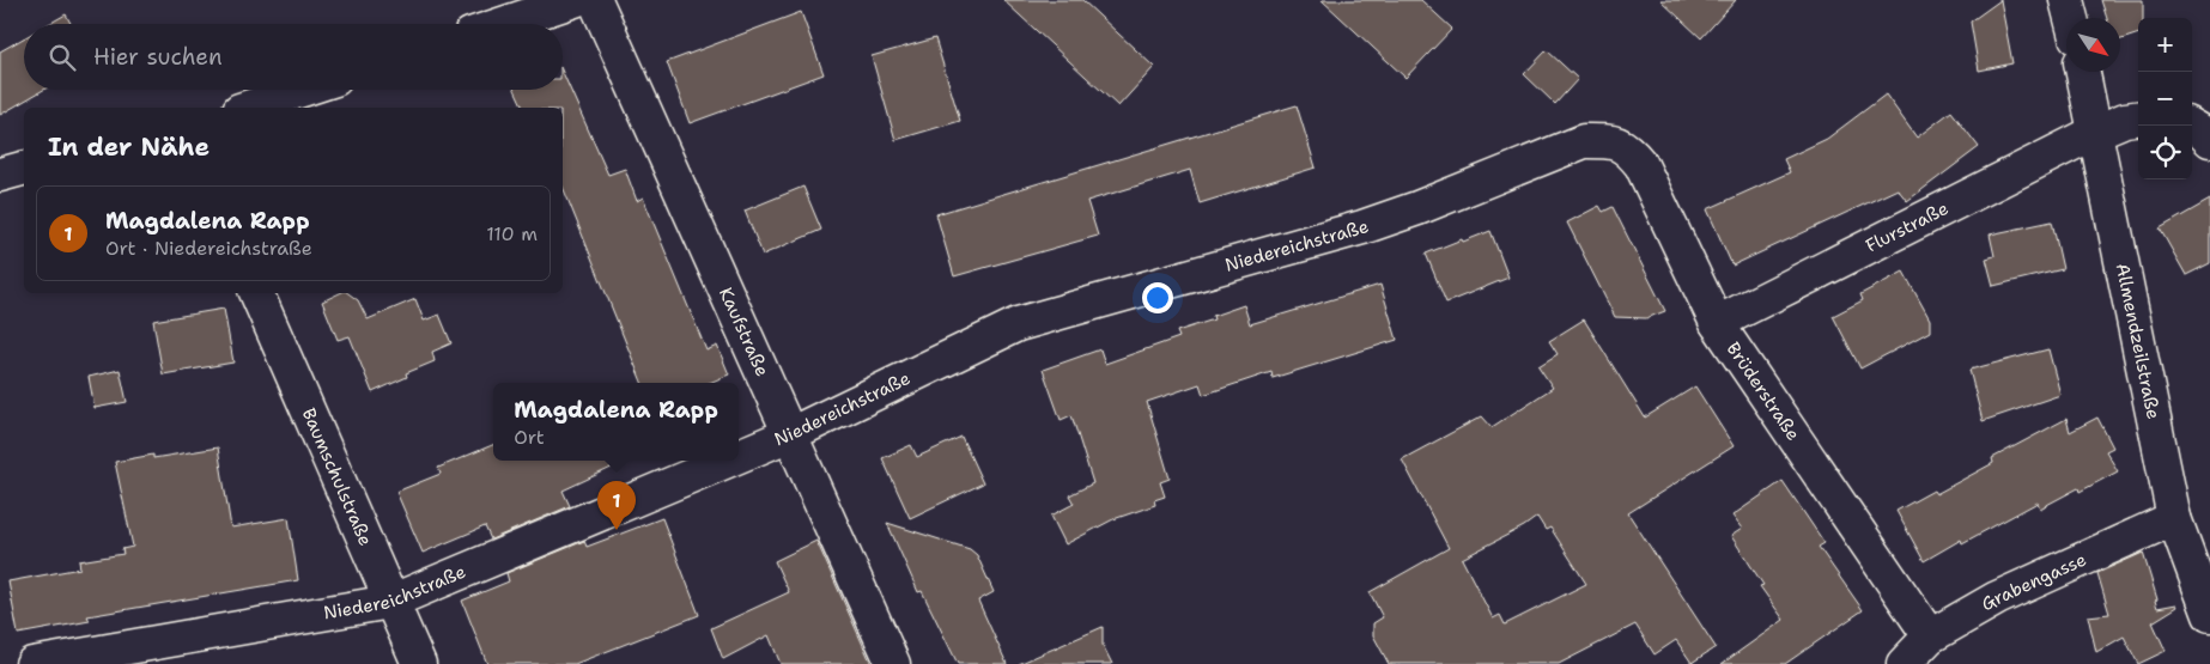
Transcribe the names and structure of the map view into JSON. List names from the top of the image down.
{
  "streets": {
    "street": [
      "Flurstraße",
      "Niedereichstraße",
      "Kaufstraße",
      "Allmendzeilstraße",
      "Brüderstraße",
      "Baumschulstraße",
      "Grabengasse"
    ]
  },
  "crossings": [
    ["Flurstraße", "Allmendzeilstraße"],
    ["Flurstraße", "Brüderstraße"],
    ["Niedereichstraße", "Kaufstraße"],
    ["Niedereichstraße", "Brüderstraße"],
    ["Niedereichstraße", "Baumschulstraße"],
    ["Allmendzeilstraße", "Grabengasse"],
    ["Brüderstraße", "Grabengasse"]
  ],
  "north": "bottom right",
  "page": {
    "map_buttons": ["+", "−"],
    "search": "Hier suchen",
    "heading": "In der Nähe",
    "list": [
      {
        "mark": "1",
        "name": "Magdalena Rapp",
        "note": "Ort · Niedereichstraße",
        "value": "110 m"
      }
    ],
    "popup": ["Magdalena Rapp", "Ort"],
    "pins": "1"
  }
}
